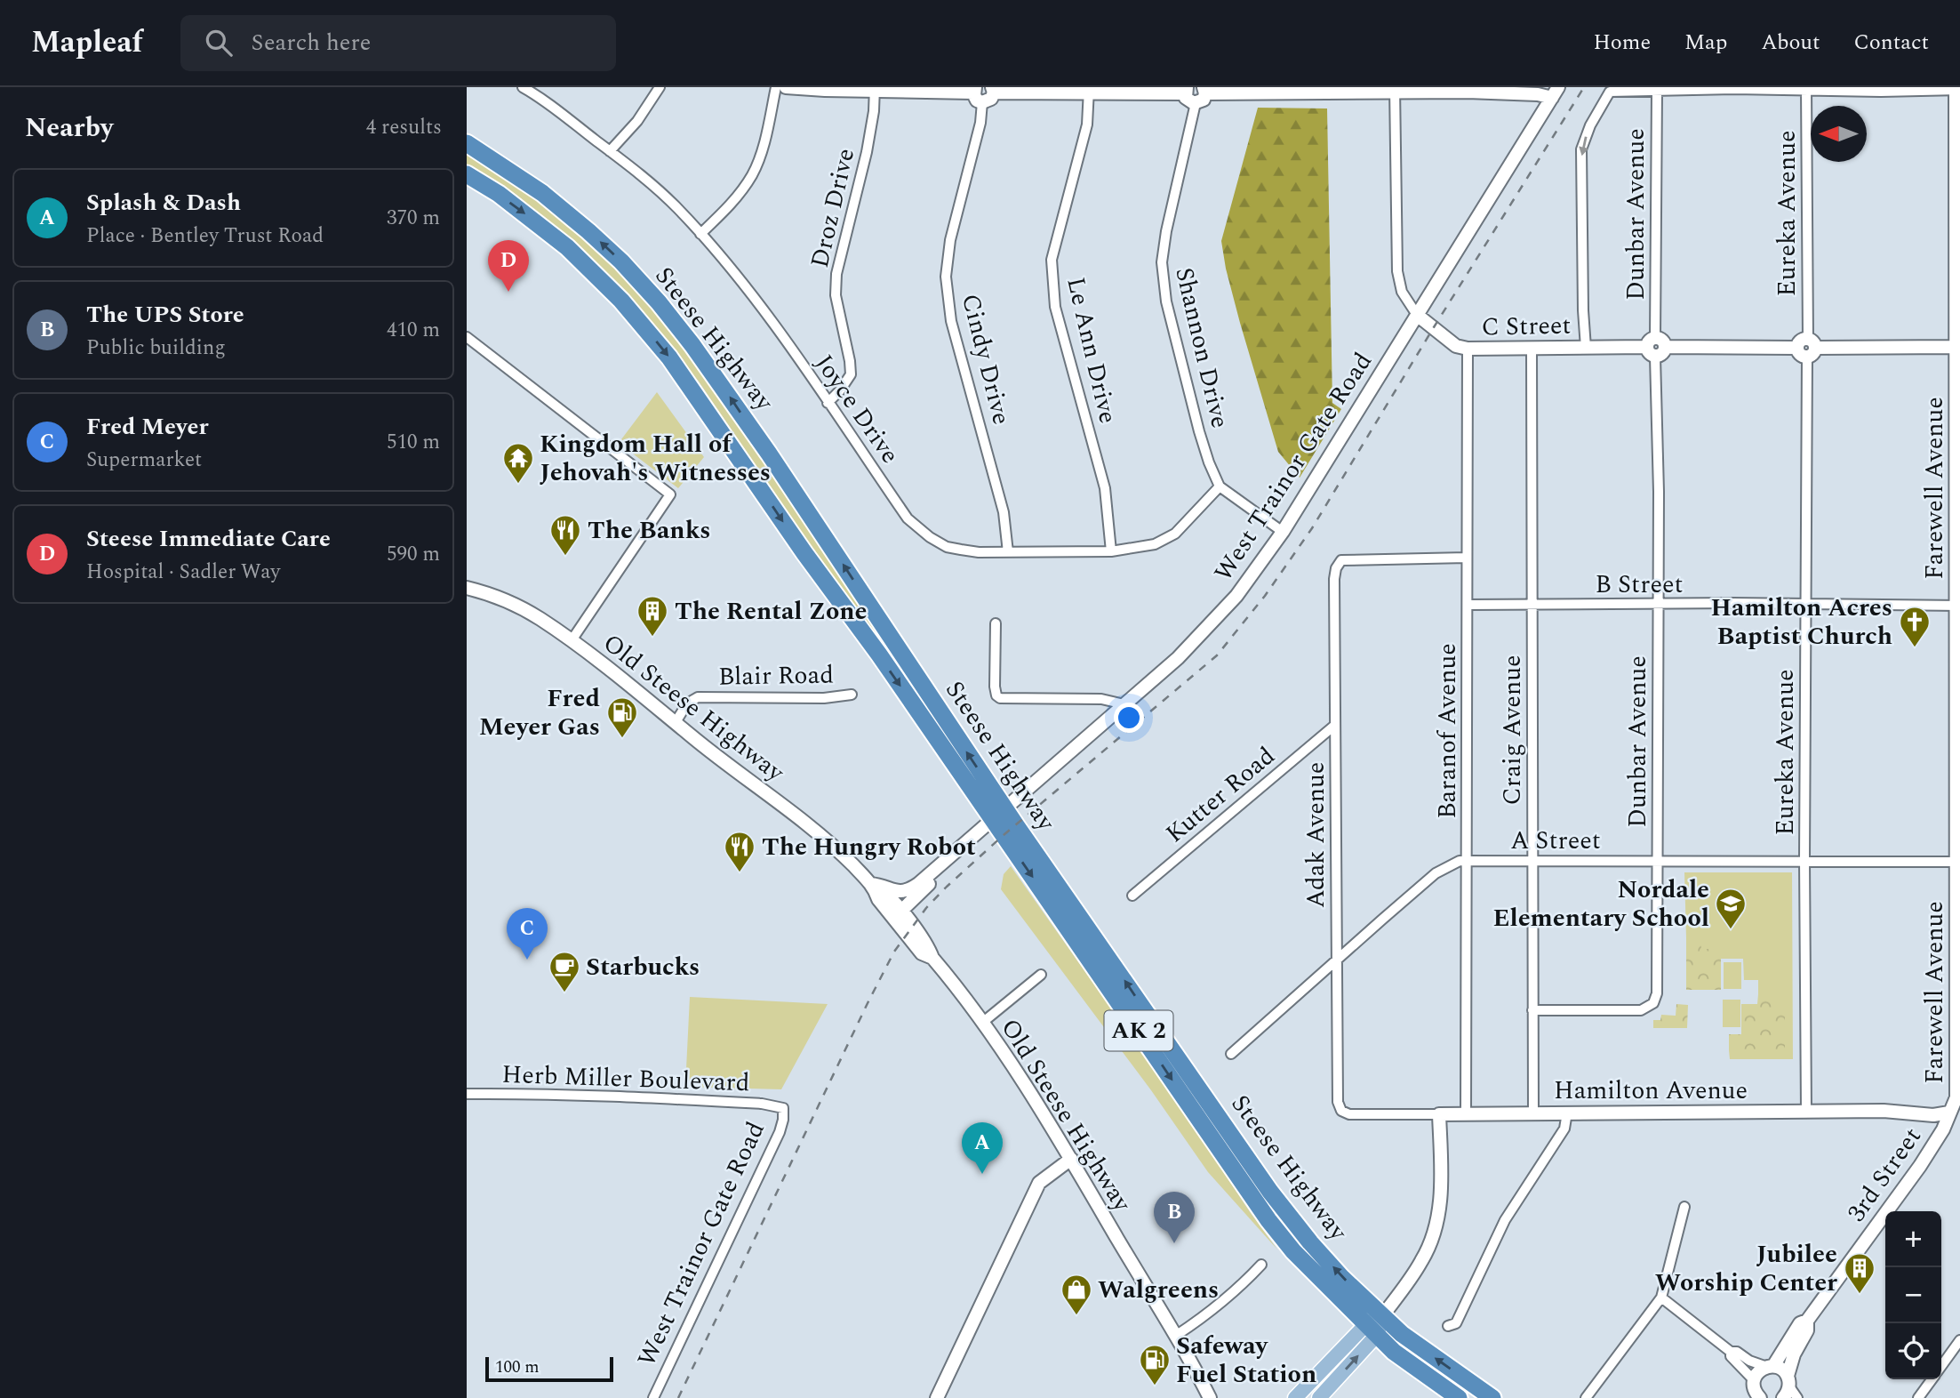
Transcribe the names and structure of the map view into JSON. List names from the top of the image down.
{
  "streets": {
    "highway": ["Steese Highway", "AK 2"],
    "street": [
      "Droz Drive",
      "Eureka Avenue",
      "Dunbar Avenue",
      "C Street",
      "Shannon Drive",
      "Le Ann Drive",
      "Cindy Drive",
      "Joyce Drive",
      "West Trainor Gate Road",
      "Farewell Avenue",
      "B Street",
      "Blair Road",
      "Old Steese Highway",
      "Craig Avenue",
      "Baranof Avenue",
      "Kutter Road",
      "Adak Avenue",
      "A Street",
      "Herb Miller Boulevard",
      "Hamilton Avenue",
      "3rd Street"
    ]
  },
  "crossings": [
    ["Droz Drive", "Joyce Drive"],
    ["Eureka Avenue", "B Street"],
    ["Eureka Avenue", "A Street"],
    ["Eureka Avenue", "Hamilton Avenue"],
    ["Dunbar Avenue", "C Street"],
    ["Dunbar Avenue", "B Street"],
    ["Dunbar Avenue", "Craig Avenue"],
    ["Dunbar Avenue", "A Street"],
    ["C Street", "West Trainor Gate Road"],
    ["C Street", "Craig Avenue"],
    ["C Street", "Baranof Avenue"],
    ["Steese Highway", "West Trainor Gate Road"],
    ["Shannon Drive", "Joyce Drive"],
    ["Le Ann Drive", "Joyce Drive"],
    ["Cindy Drive", "Joyce Drive"],
    ["West Trainor Gate Road", "Old Steese Highway"],
    ["West Trainor Gate Road", "Herb Miller Boulevard"],
    ["Farewell Avenue", "B Street"],
    ["Farewell Avenue", "A Street"],
    ["Farewell Avenue", "Hamilton Avenue"],
    ["Farewell Avenue", "3rd Street"],
    ["B Street", "Craig Avenue"],
    ["B Street", "Baranof Avenue"],
    ["Blair Road", "Old Steese Highway"],
    ["Craig Avenue", "A Street"],
    ["Craig Avenue", "Hamilton Avenue"],
    ["Baranof Avenue", "Adak Avenue"],
    ["Baranof Avenue", "A Street"],
    ["Baranof Avenue", "Hamilton Avenue"],
    ["Kutter Road", "Adak Avenue"],
    ["Adak Avenue", "A Street"],
    ["Adak Avenue", "Hamilton Avenue"],
    ["Hamilton Avenue", "3rd Street"]
  ],
  "places": {
    "temple": ["Kingdom Hall of Jehovah's Witnesses"],
    "restaurant": ["The Banks", "The Hungry Robot"],
    "building": ["The Rental Zone", "Jubilee Worship Center"],
    "church": ["Hamilton Acres Baptist Church"],
    "fuel station": ["Fred Meyer Gas", "Safeway Fuel Station"],
    "school or university": ["Nordale Elementary School"],
    "cafe": ["Starbucks"],
    "shop": ["Walgreens"]
  },
  "scale_bar": "100 m",
  "north": "left",
  "page": {
    "header": "Mapleaf",
    "search": "Search here",
    "nav": [
      "Home",
      "Map",
      "About",
      "Contact"
    ],
    "heading": ["Nearby", "4 results"],
    "list": [
      {
        "mark": "A",
        "name": "Splash & Dash",
        "note": "Place · Bentley Trust Road",
        "value": "370 m"
      },
      {
        "mark": "B",
        "name": "The UPS Store",
        "note": "Public building",
        "value": "410 m"
      },
      {
        "mark": "C",
        "name": "Fred Meyer",
        "note": "Supermarket",
        "value": "510 m"
      },
      {
        "mark": "D",
        "name": "Steese Immediate Care",
        "note": "Hospital · Sadler Way",
        "value": "590 m"
      }
    ],
    "pins": [
      "D",
      "C",
      "A",
      "B"
    ],
    "map_buttons": ["+", "−"],
    "scale": "100 m"
  }
}
